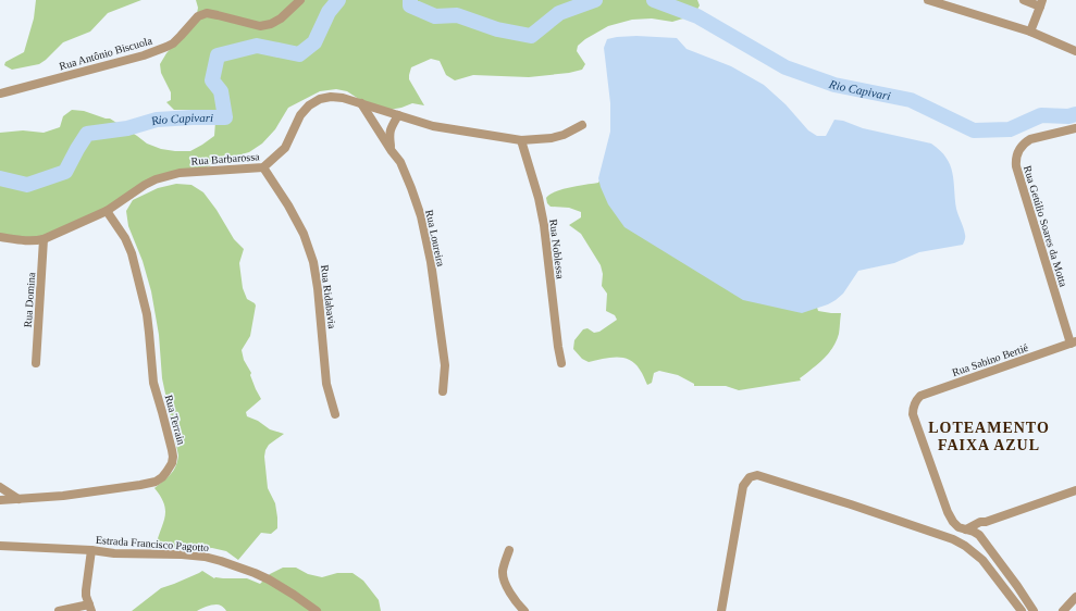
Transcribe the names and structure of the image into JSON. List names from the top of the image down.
{
  "streets": {
    "street": [
      "Rua Antônio Biscuola",
      "Rua Barbarossa",
      "Rua Getúlio Soares da Motta",
      "Rua Loureira",
      "Rua Noblessa",
      "Rua Ridabavia",
      "Rua Domina",
      "Rua Sabino Bertié",
      "Rua Terrain",
      "Estrada Francisco Pagotto"
    ]
  },
  "crossings": [
    ["Rua Barbarossa", "Rua Loureira"],
    ["Rua Barbarossa", "Rua Noblessa"],
    ["Rua Barbarossa", "Rua Ridabavia"],
    ["Rua Barbarossa", "Rua Domina"],
    ["Rua Barbarossa", "Rua Terrain"],
    ["Rua Getúlio Soares da Motta", "Rua Sabino Bertié"]
  ],
  "districts": ["LOTEAMENTO FAIXA AZUL"],
  "water": ["Rio Capivari"]
}
